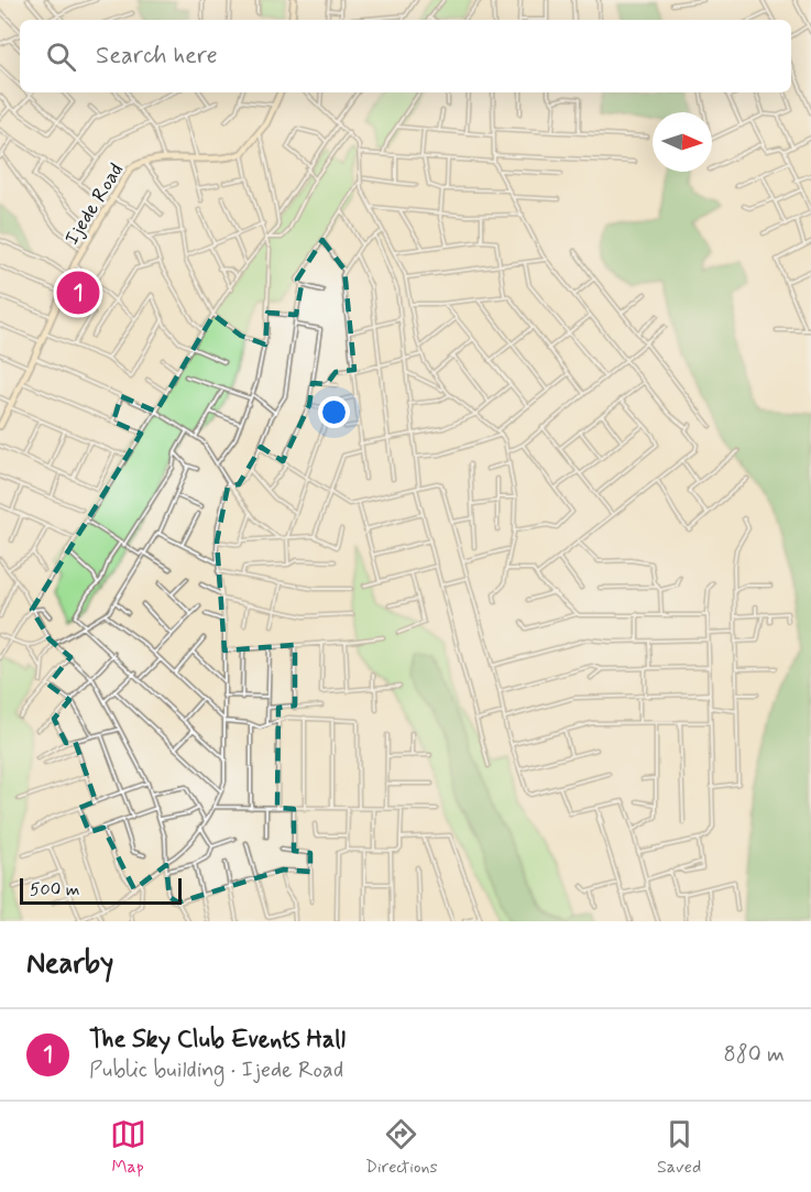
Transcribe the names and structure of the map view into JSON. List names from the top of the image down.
{
  "streets": {
    "main road": ["Ijede Road"]
  },
  "scale_bar": "500 m",
  "north": "right",
  "page": {
    "search": "Search here",
    "pins": "1",
    "scale": "500 m",
    "heading": "Nearby",
    "list": [
      {
        "mark": "1",
        "name": "The Sky Club Events Hall",
        "note": "Public building · Ijede Road",
        "value": "880 m"
      }
    ],
    "nav": ["Map", "Directions", "Saved"]
  }
}
